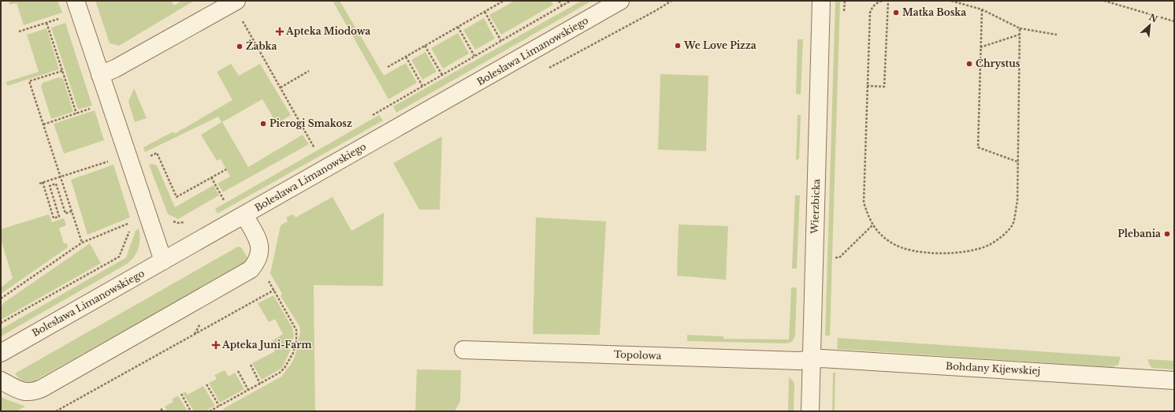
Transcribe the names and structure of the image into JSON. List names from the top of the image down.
{
  "streets": {
    "street": [
      "Bolesława Limanowskiego",
      "Wierzbicka",
      "Topolowa",
      "Bohdany Kijewskiej"
    ]
  },
  "crossings": [
    ["Wierzbicka", "Topolowa"],
    ["Wierzbicka", "Bohdany Kijewskiej"],
    ["Topolowa", "Bohdany Kijewskiej"]
  ],
  "places": {
    "other": [
      "Matka Boska",
      "We Love Pizza",
      "Żabka",
      "Chrystus",
      "Pierogi Smakosz",
      "Plebania"
    ],
    "health": ["Apteka Miodowa", "Apteka Juni-Farm"]
  },
  "north": "top right"
}
